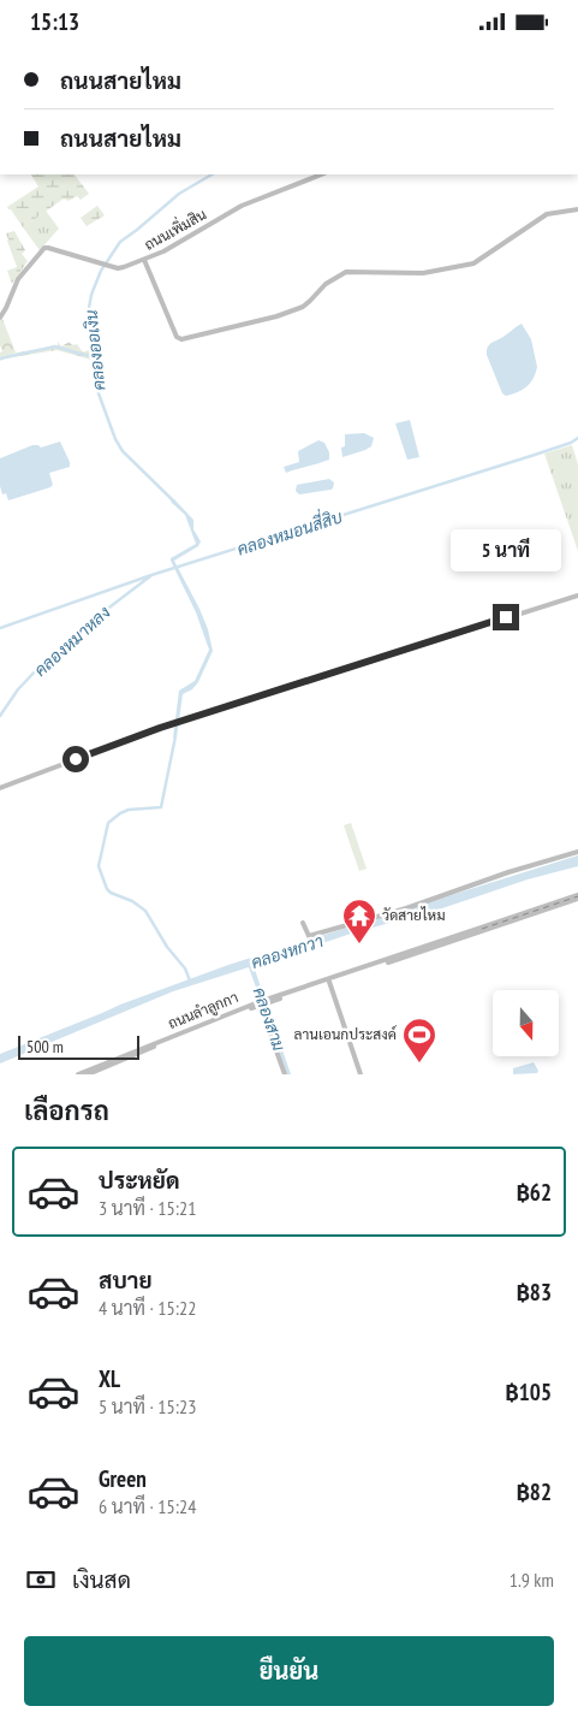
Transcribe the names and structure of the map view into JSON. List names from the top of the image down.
{
  "streets": {
    "street": ["ถนนเพิ่มสิน", "ถนนลำลูกกา"]
  },
  "water": [
    "คลองออเงิน",
    "คลองหมอนสี่สิบ",
    "คลองหมาหลง",
    "คลองหกวา",
    "คลองสาม"
  ],
  "places": {
    "temple": ["วัดสายไหม"],
    "sports": ["ลานเอนกประสงค์"]
  },
  "scale_bar": "500 m",
  "north": "bottom",
  "page": {
    "status": "15:13",
    "banner": ["ถนนสายไหม", "ถนนสายไหม"],
    "bubble": "5 นาที",
    "scale": "500 m",
    "heading": "เลือกรถ",
    "list": [
      {
        "name": "ประหยัด",
        "note": "3 นาที · 15:21",
        "value": "฿62"
      },
      {
        "name": "สบาย",
        "note": "4 นาที · 15:22",
        "value": "฿83"
      },
      {
        "name": "XL",
        "note": "5 นาที · 15:23",
        "value": "฿105"
      },
      {
        "name": "Green",
        "note": "6 นาที · 15:24",
        "value": "฿82"
      }
    ],
    "pay": ["เงินสด", "1.9 km"],
    "buttons": "ยืนยัน"
  }
}
